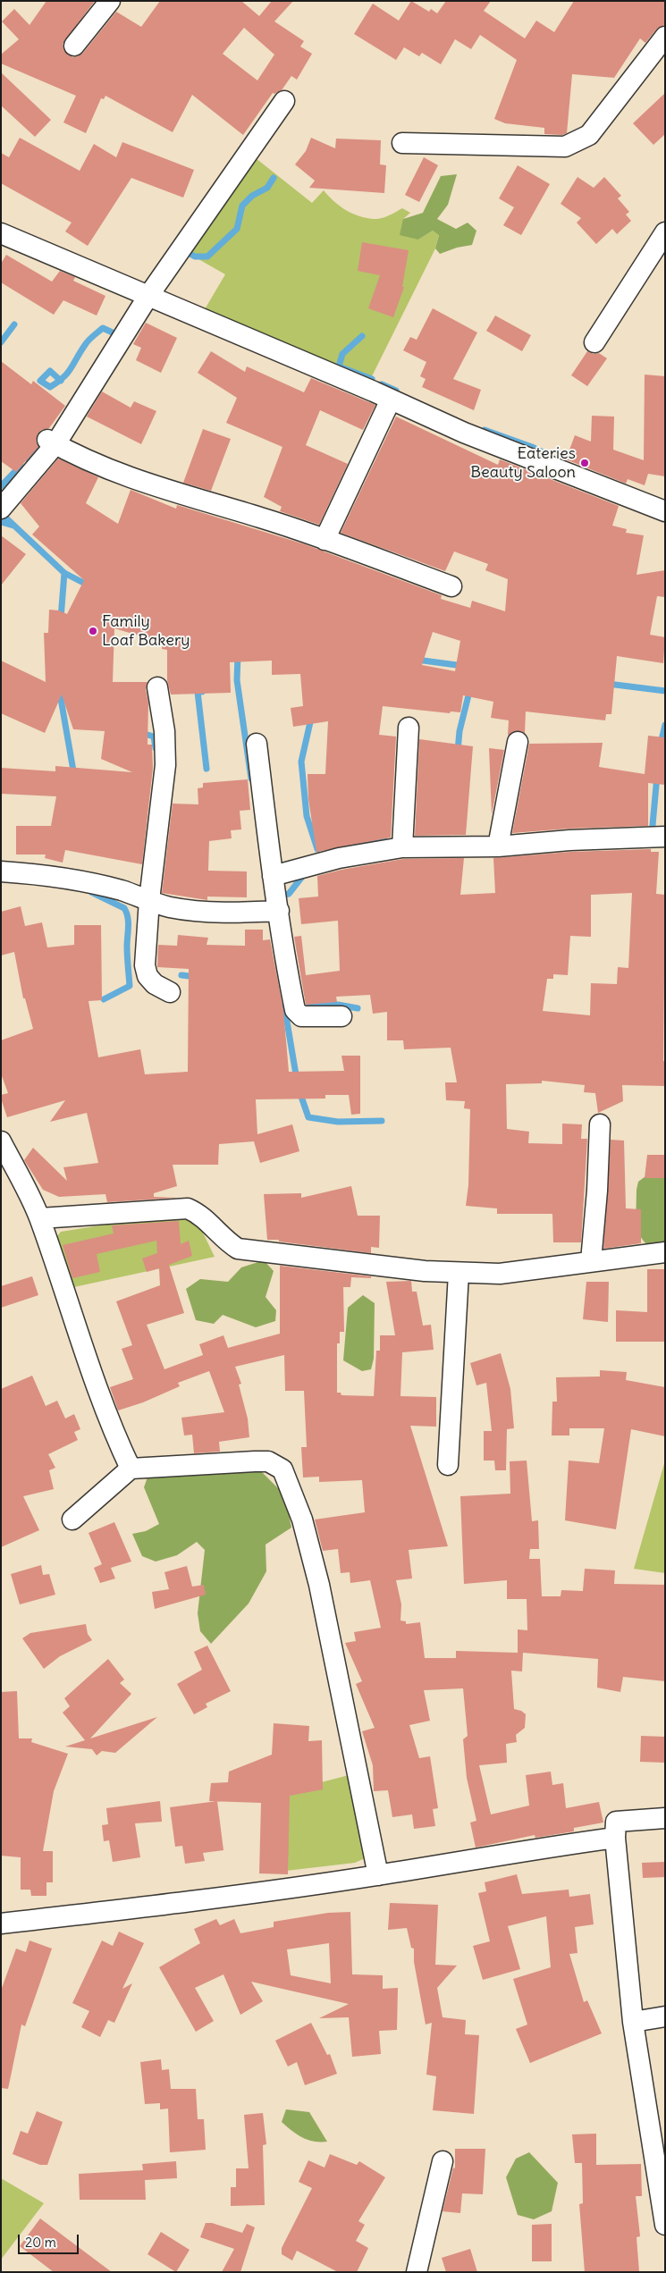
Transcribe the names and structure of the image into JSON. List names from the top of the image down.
{
  "places": ["Eateries Beauty Saloon", "Family Loaf Bakery"],
  "scale_bar": "20 m"
}
